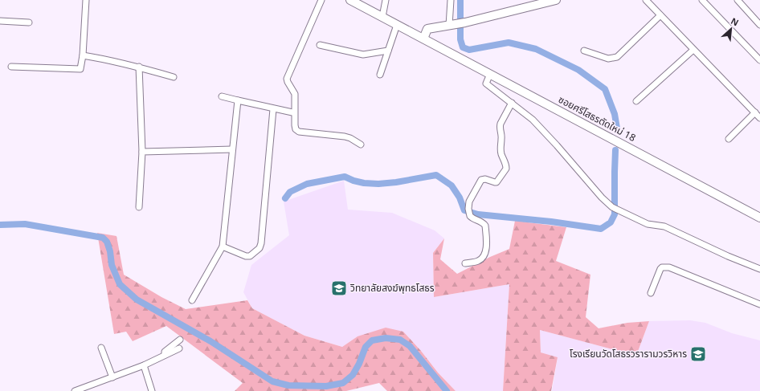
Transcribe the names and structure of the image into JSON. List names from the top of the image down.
{
  "streets": {
    "street": ["ซอยศรีโสธรตัดใหม่ 18"]
  },
  "places": {
    "school or university": ["วิทยาลัยสงฆ์พุทธโสธร", "โรงเรียนวัดโสธรวรารามวรวิหาร"]
  },
  "north": "top right"
}
